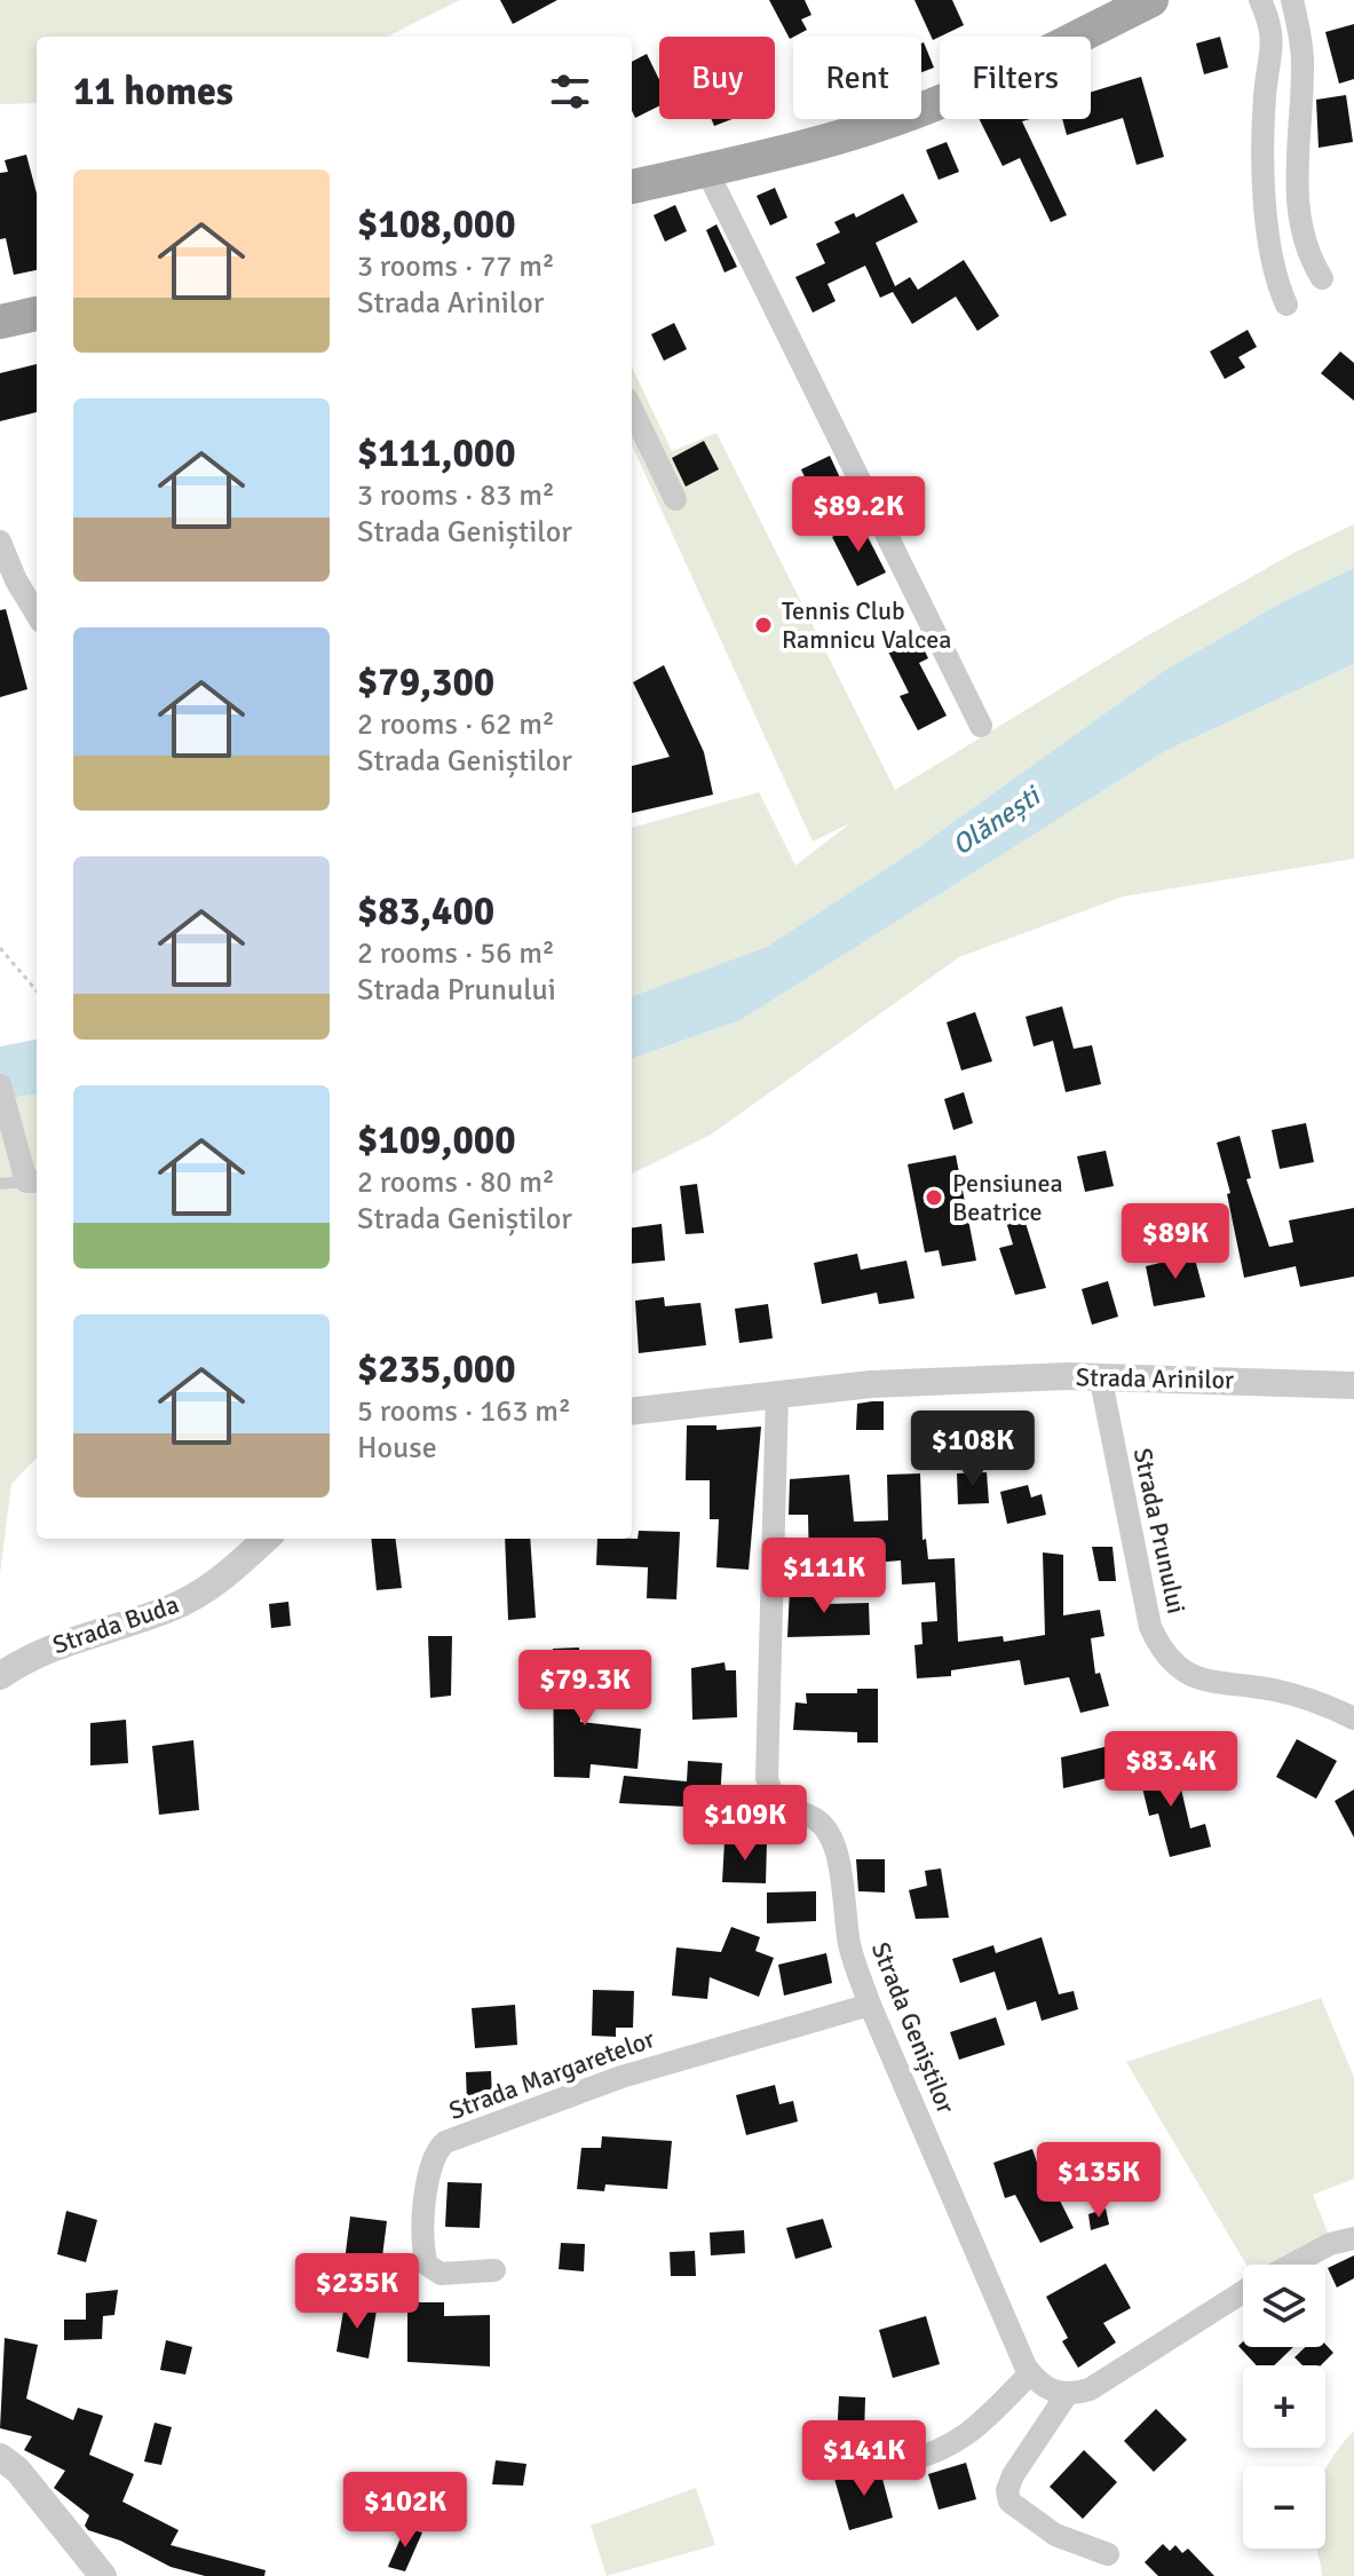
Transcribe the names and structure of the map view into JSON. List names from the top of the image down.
{
  "streets": {
    "street": [
      "Strada Arinilor",
      "Strada Prunului",
      "Strada Buda",
      "Strada Geniștilor",
      "Strada Margaretelor"
    ]
  },
  "crossings": [
    ["Strada Arinilor", "Strada Prunului"],
    ["Strada Arinilor", "Strada Geniștilor"],
    ["Strada Geniștilor", "Strada Margaretelor"]
  ],
  "water": ["Olănești"],
  "places": ["Tennis Club Ramnicu Valcea", "Pensiunea Beatrice"],
  "page": {
    "chip": ["Buy", "Rent", "Filters"],
    "heading": "11 homes",
    "list": [
      {
        "name": "$108,000",
        "note": "3 rooms · 77 m² · Strada Arinilor"
      },
      {
        "name": "$111,000",
        "note": "3 rooms · 83 m² · Strada Geniștilor"
      },
      {
        "name": "$79,300",
        "note": "2 rooms · 62 m² · Strada Geniștilor"
      },
      {
        "name": "$83,400",
        "note": "2 rooms · 56 m² · Strada Prunului"
      },
      {
        "name": "$109,000",
        "note": "2 rooms · 80 m² · Strada Geniștilor"
      },
      {
        "name": "$235,000",
        "note": "5 rooms · 163 m² · House"
      }
    ],
    "price": [
      "$89.2K",
      "$89K",
      "$108K",
      "$111K",
      "$79.3K",
      "$83.4K",
      "$109K",
      "$135K",
      "$235K",
      "$141K",
      "$102K"
    ],
    "map_buttons": ["+", "−"]
  }
}
